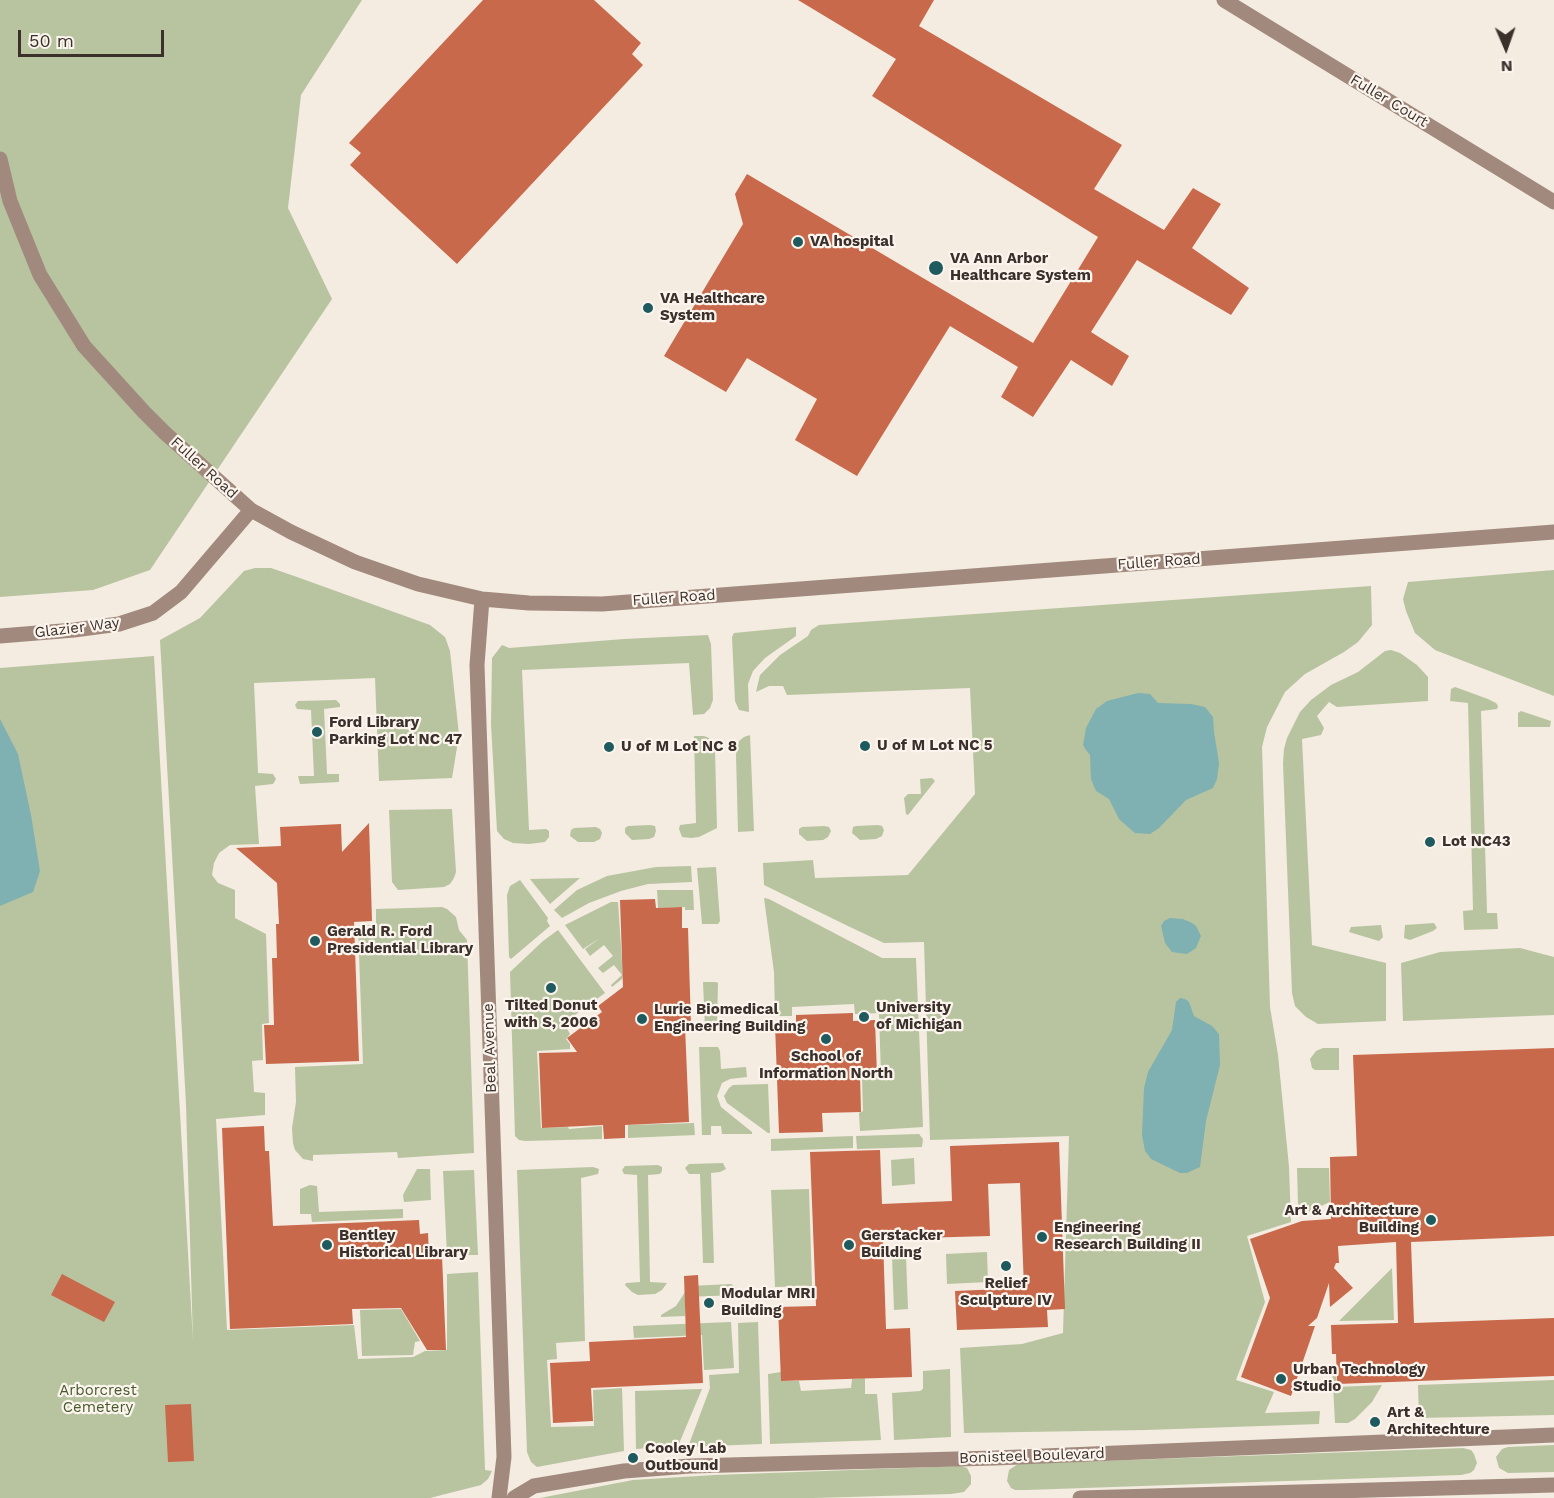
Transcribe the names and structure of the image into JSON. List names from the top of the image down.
{
  "streets": {
    "street": [
      "Fuller Court",
      "Fuller Road",
      "Glazier Way",
      "Beal Avenue",
      "Bonisteel Boulevard"
    ]
  },
  "crossings": [
    ["Fuller Road", "Glazier Way"],
    ["Fuller Road", "Beal Avenue"]
  ],
  "parks": ["Arborcrest Cemetery"],
  "places": [
    "VA hospital",
    "VA Ann Arbor Healthcare System",
    "VA Healthcare System",
    "Ford Library Parking Lot NC 47",
    "U of M Lot NC 5",
    "U of M Lot NC 8",
    "Lot NC43",
    "Gerald R. Ford Presidential Library",
    "Tilted Donut with S, 2006",
    "University of Michigan",
    "Lurie Biomedical Engineering Building",
    "School of Information North",
    "Art & Architecture Building",
    "Engineering Research Building II",
    "Bentley Historical Library",
    "Gerstacker Building",
    "Relief Sculpture IV",
    "Modular MRI Building",
    "Urban Technology Studio",
    "Art & Architechture",
    "Cooley Lab Outbound"
  ],
  "scale_bar": "50 m",
  "north": "bottom"
}
